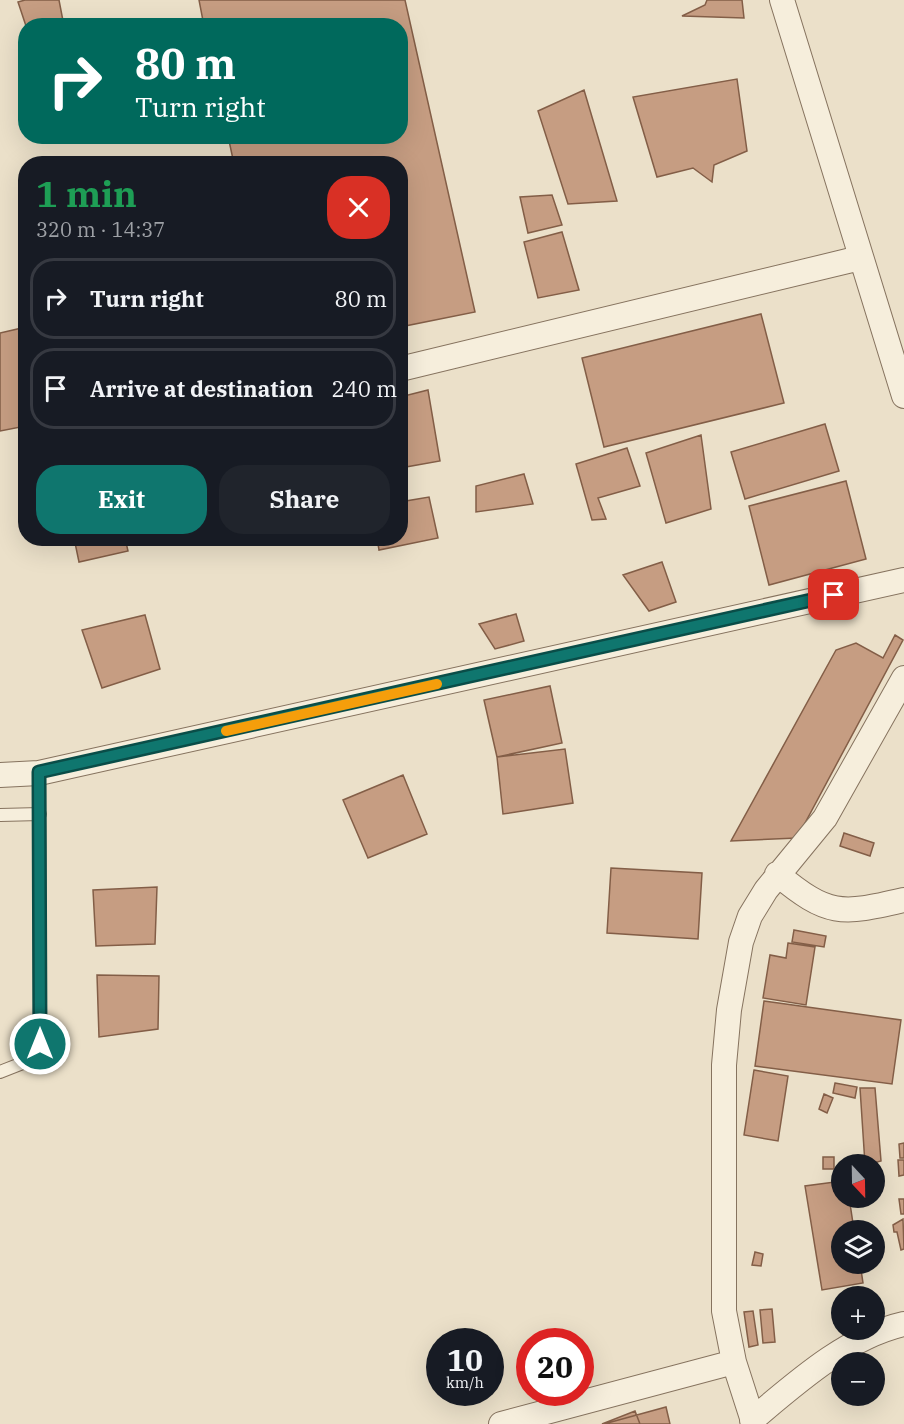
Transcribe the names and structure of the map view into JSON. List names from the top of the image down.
{
  "north": "bottom",
  "page": {
    "turn": ["80 m", "Turn right"],
    "heading": ["1 min", "320 m · 14:37"],
    "list": [
      {
        "name": "Turn right",
        "value": "80 m"
      },
      {
        "name": "Arrive at destination",
        "value": "240 m"
      }
    ],
    "buttons": ["Exit", "Share"],
    "map_buttons": ["+", "−"],
    "speed": "10 km/h",
    "limit": "20"
  }
}
